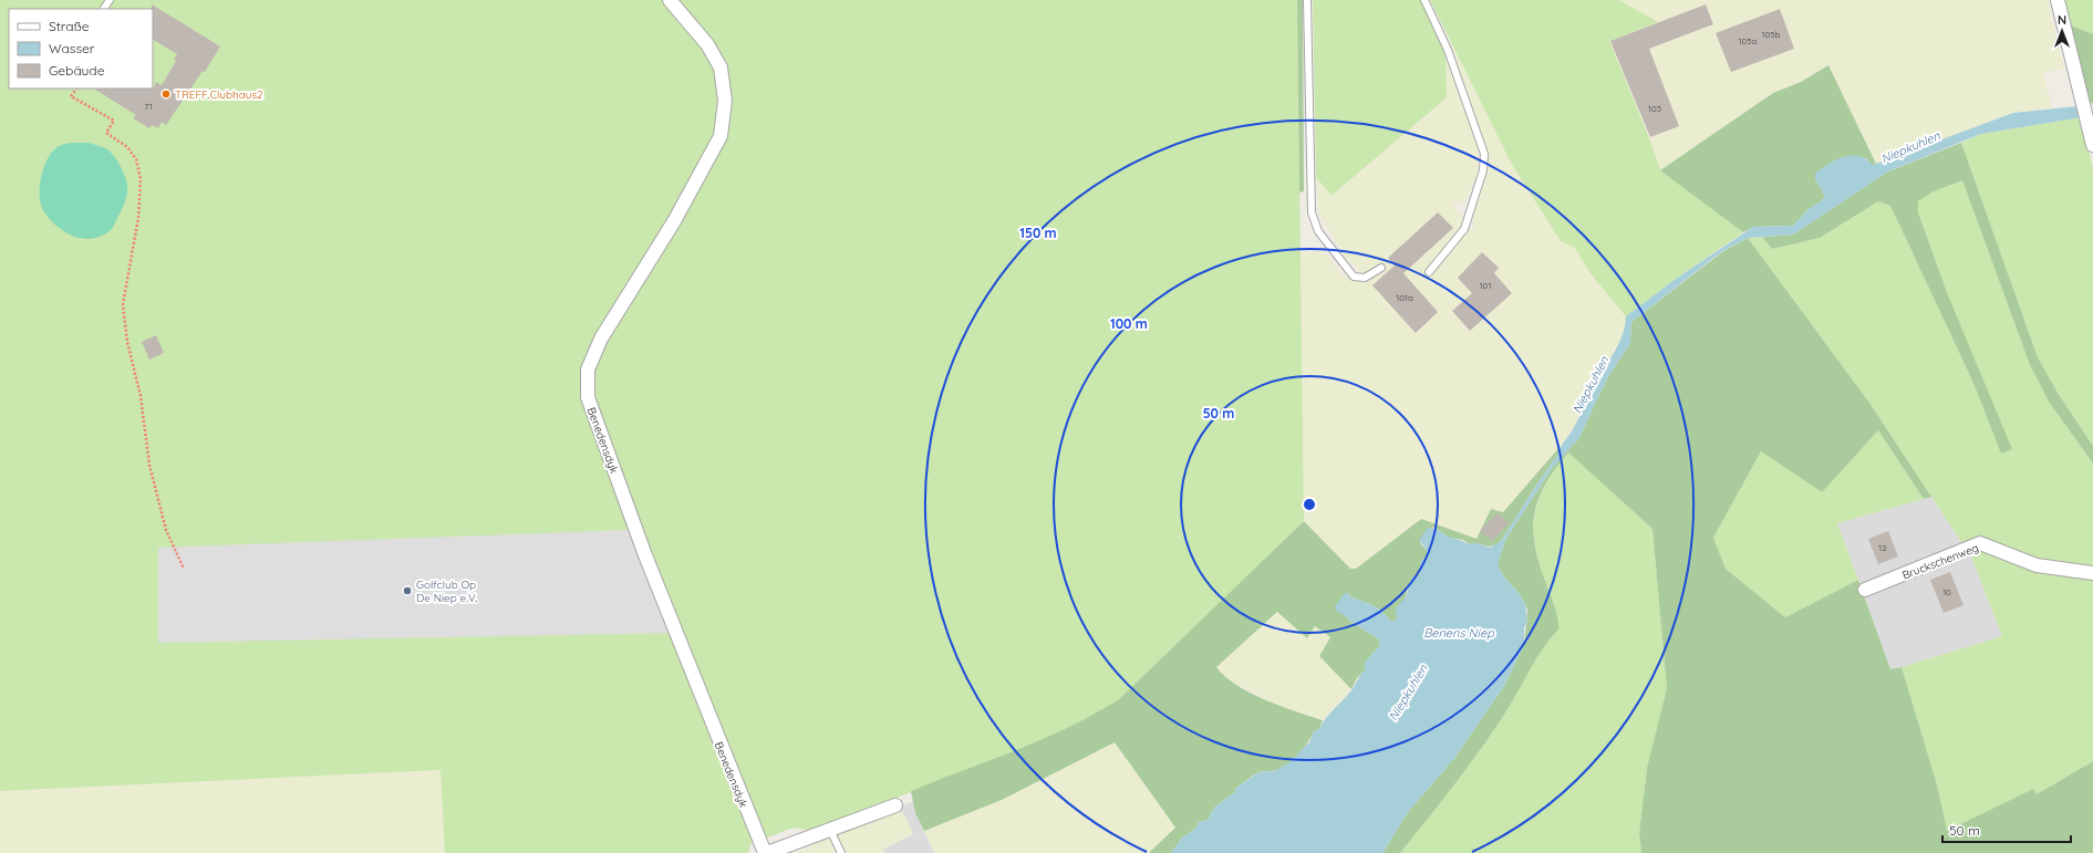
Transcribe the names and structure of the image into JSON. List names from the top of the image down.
{
  "streets": {
    "street": ["Benedensdyk", "Bruckschenweg"]
  },
  "water": ["Niepkuhlen", "Benens Niep"],
  "places": ["TREFF.Clubhaus2", "Golfclub Op De Niep e.V."],
  "house_numbers": [
    "105b",
    "105a",
    "71",
    "103",
    "101",
    "101a",
    "12",
    "10"
  ],
  "legend": ["Straße", "Wasser", "Gebäude"],
  "scale_bar": "50 m",
  "north": "top",
  "rings": ["150 m", "100 m", "50 m"]
}
